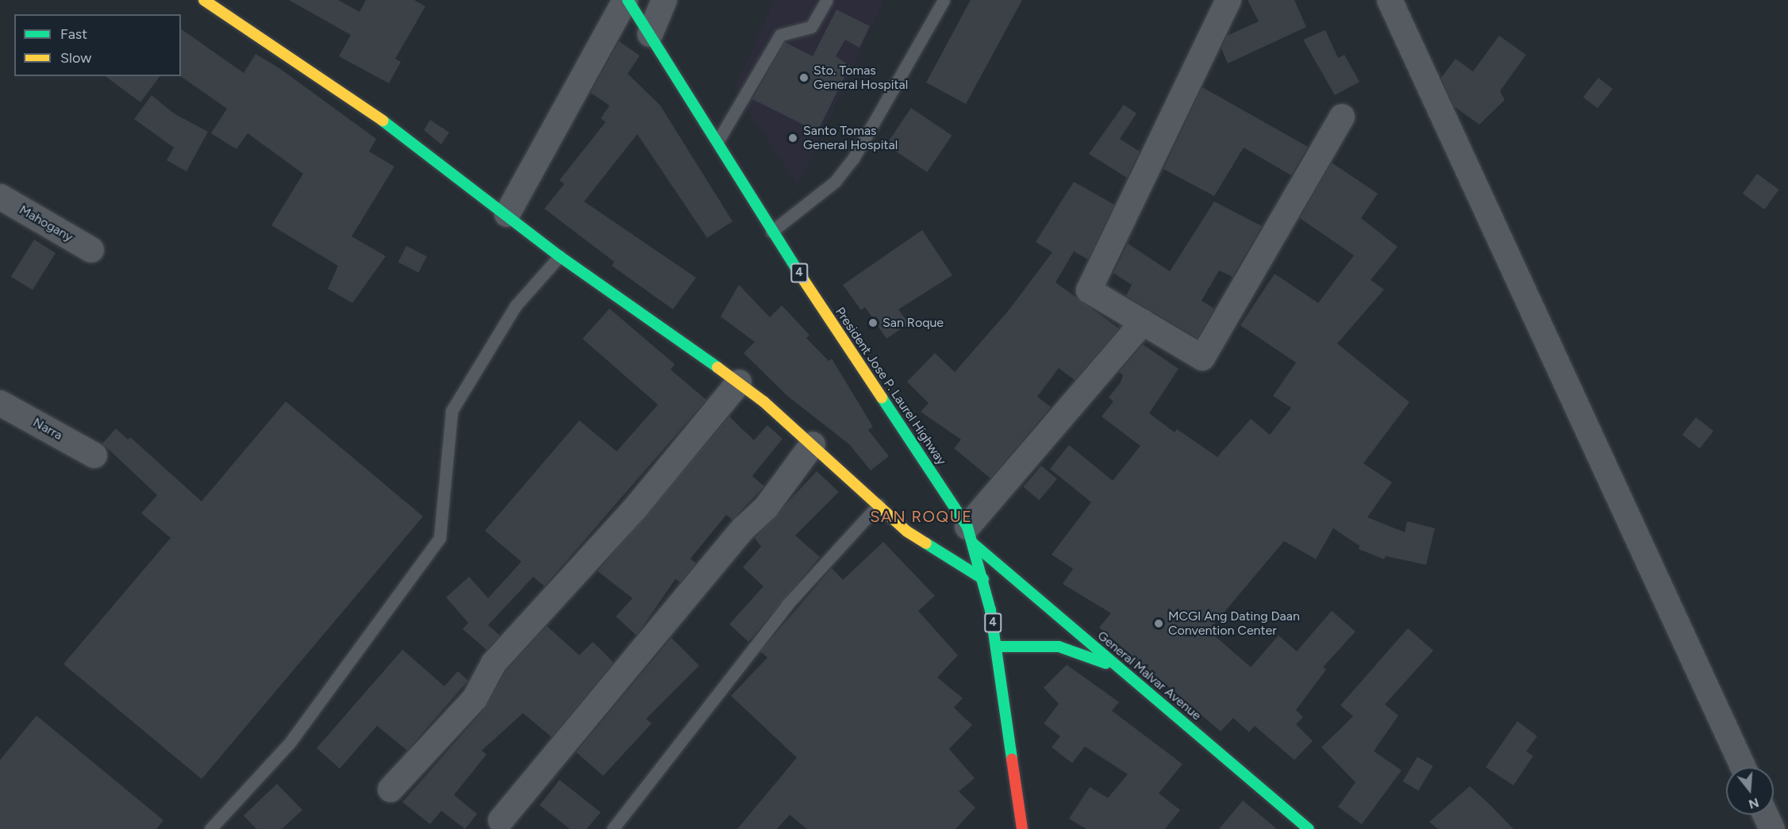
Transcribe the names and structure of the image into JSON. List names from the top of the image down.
{
  "streets": {
    "main road": ["4", "President Jose P. Laurel Highway", "General Malvar Avenue"],
    "street": ["Mahogany", "Narra"]
  },
  "crossings": [
    ["President Jose P. Laurel Highway", "General Malvar Avenue"]
  ],
  "districts": ["SAN ROQUE"],
  "places": [
    "Sto. Tomas General Hospital",
    "Santo Tomas General Hospital",
    "San Roque",
    "MCGI Ang Dating Daan Convention Center"
  ],
  "legend": ["Fast", "Slow"],
  "north": "bottom"
}
